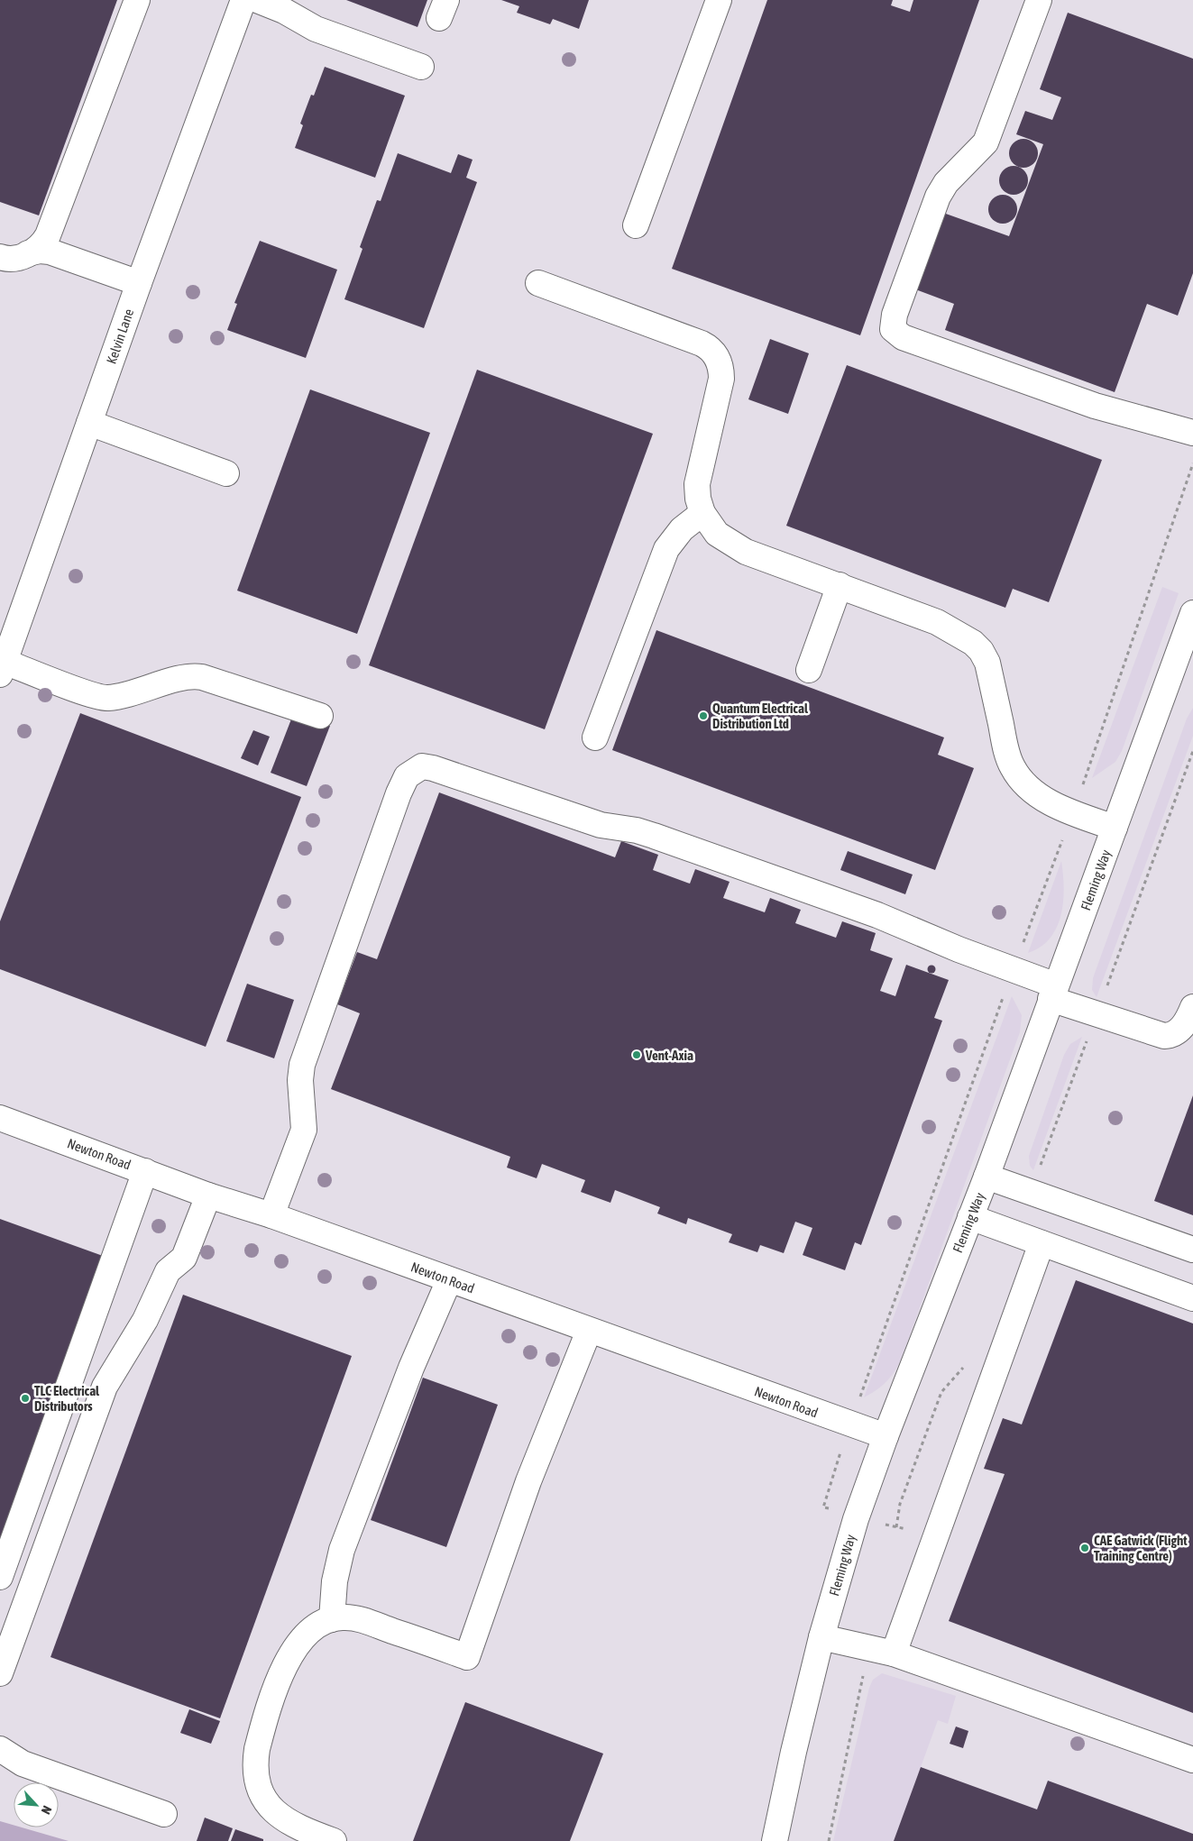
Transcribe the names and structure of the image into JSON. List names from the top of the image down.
{
  "streets": {
    "street": ["Kelvin Lane", "Fleming Way", "Newton Road"]
  },
  "crossings": [
    ["Fleming Way", "Newton Road"]
  ],
  "places": [
    "Quantum Electrical Distribution Ltd",
    "Vent-Axia",
    "TLC Electrical Distributors",
    "CAE Gatwick (Flight Training Centre)"
  ],
  "north": "bottom right"
}
